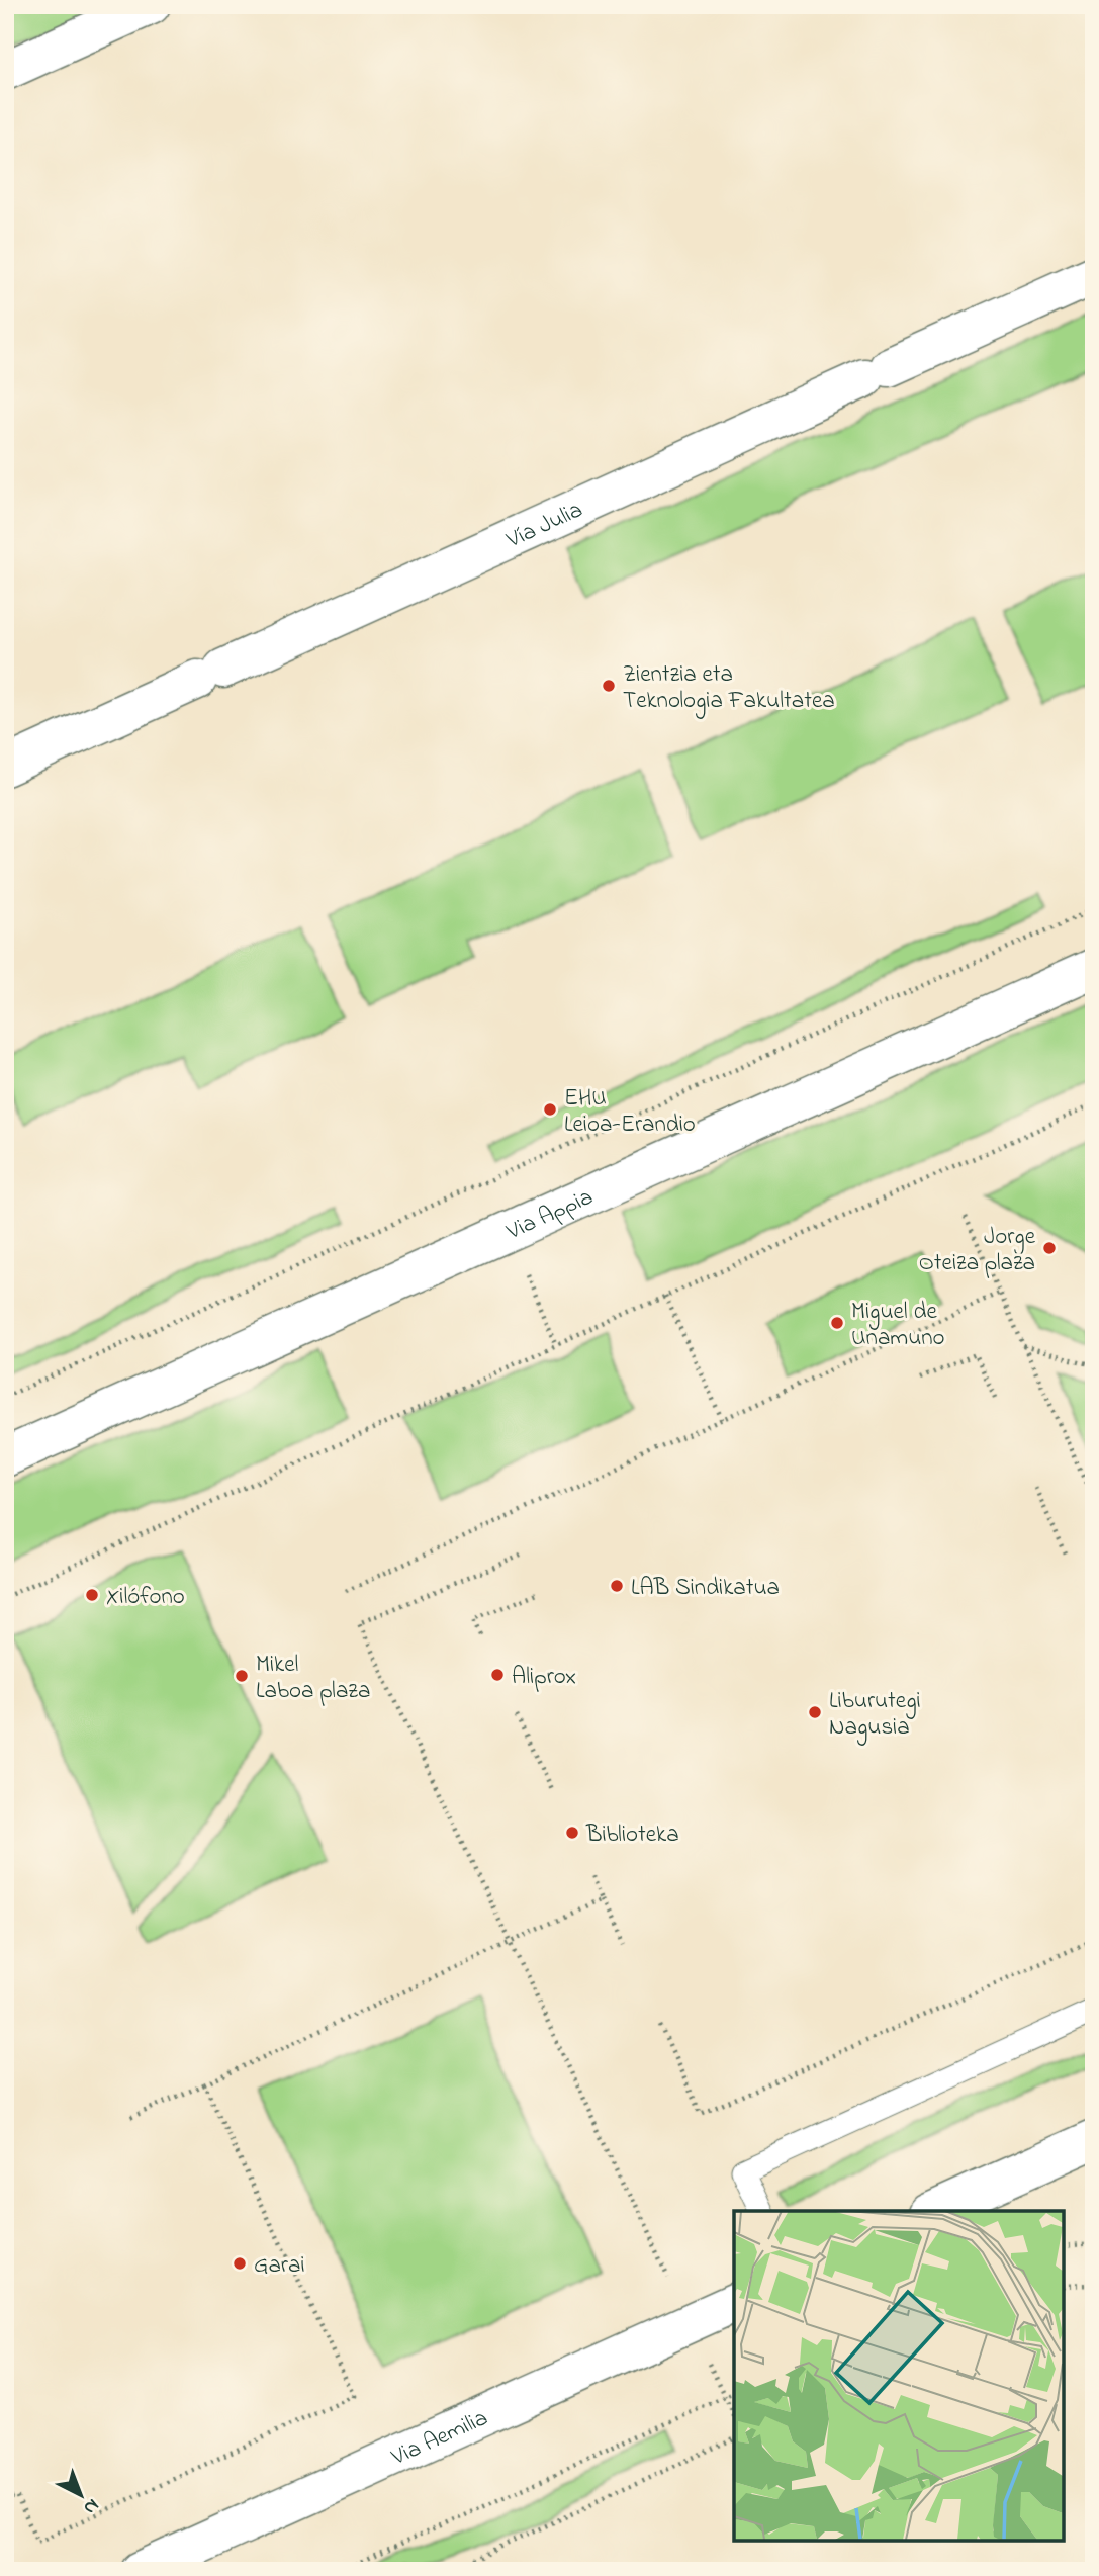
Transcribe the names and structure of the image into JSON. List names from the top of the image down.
{
  "streets": {
    "street": ["Vía Julia", "Via Appia", "Via Aemilia"]
  },
  "places": [
    "Zientzia eta Teknologia Fakultatea",
    "EHU Leioa-Erandio",
    "Jorge Oteiza plaza",
    "Miguel de Unamuno",
    "LAB Sindikatua",
    "Xilófono",
    "Aliprox",
    "Mikel Laboa plaza",
    "Liburutegi Nagusia",
    "Biblioteka",
    "Garai"
  ],
  "north": "bottom right"
}
